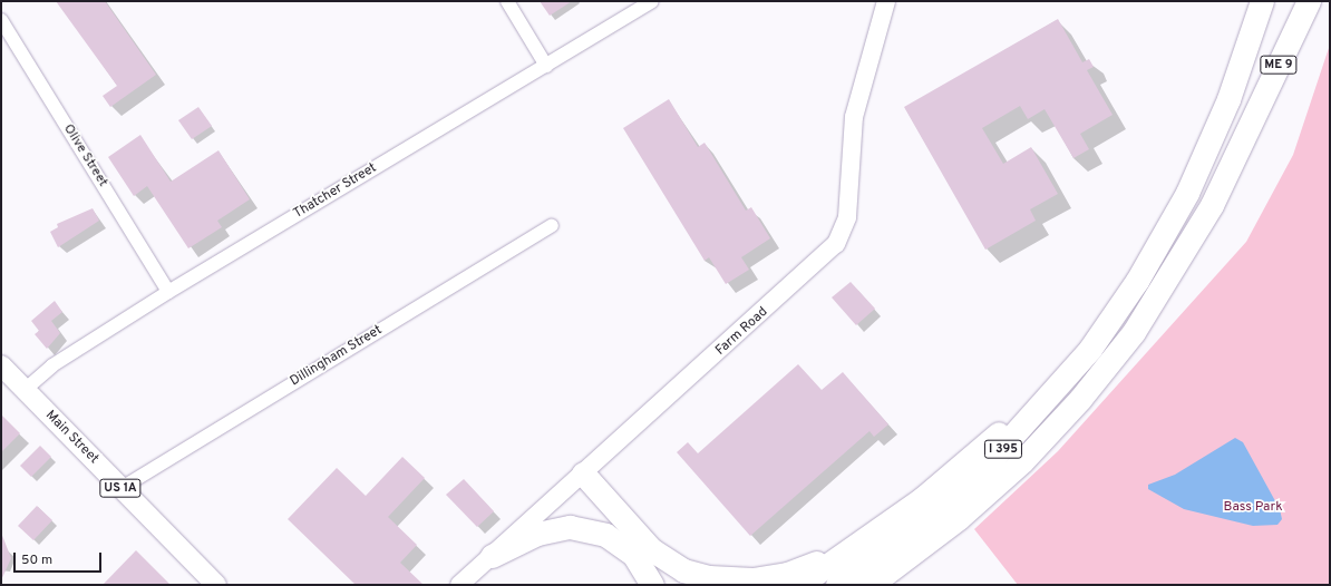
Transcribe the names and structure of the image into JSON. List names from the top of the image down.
{
  "streets": {
    "highway": ["ME 9", "I 395"],
    "main road": ["Main Street", "US 1A"],
    "street": [
      "Olive Street",
      "Thatcher Street",
      "Farm Road",
      "Dillingham Street"
    ]
  },
  "crossings": [
    ["ME 9", "I 395"],
    ["Olive Street", "Thatcher Street"],
    ["Thatcher Street", "Main Street"],
    ["Dillingham Street", "Main Street"]
  ],
  "parks": ["Bass Park"],
  "scale_bar": "50 m"
}
